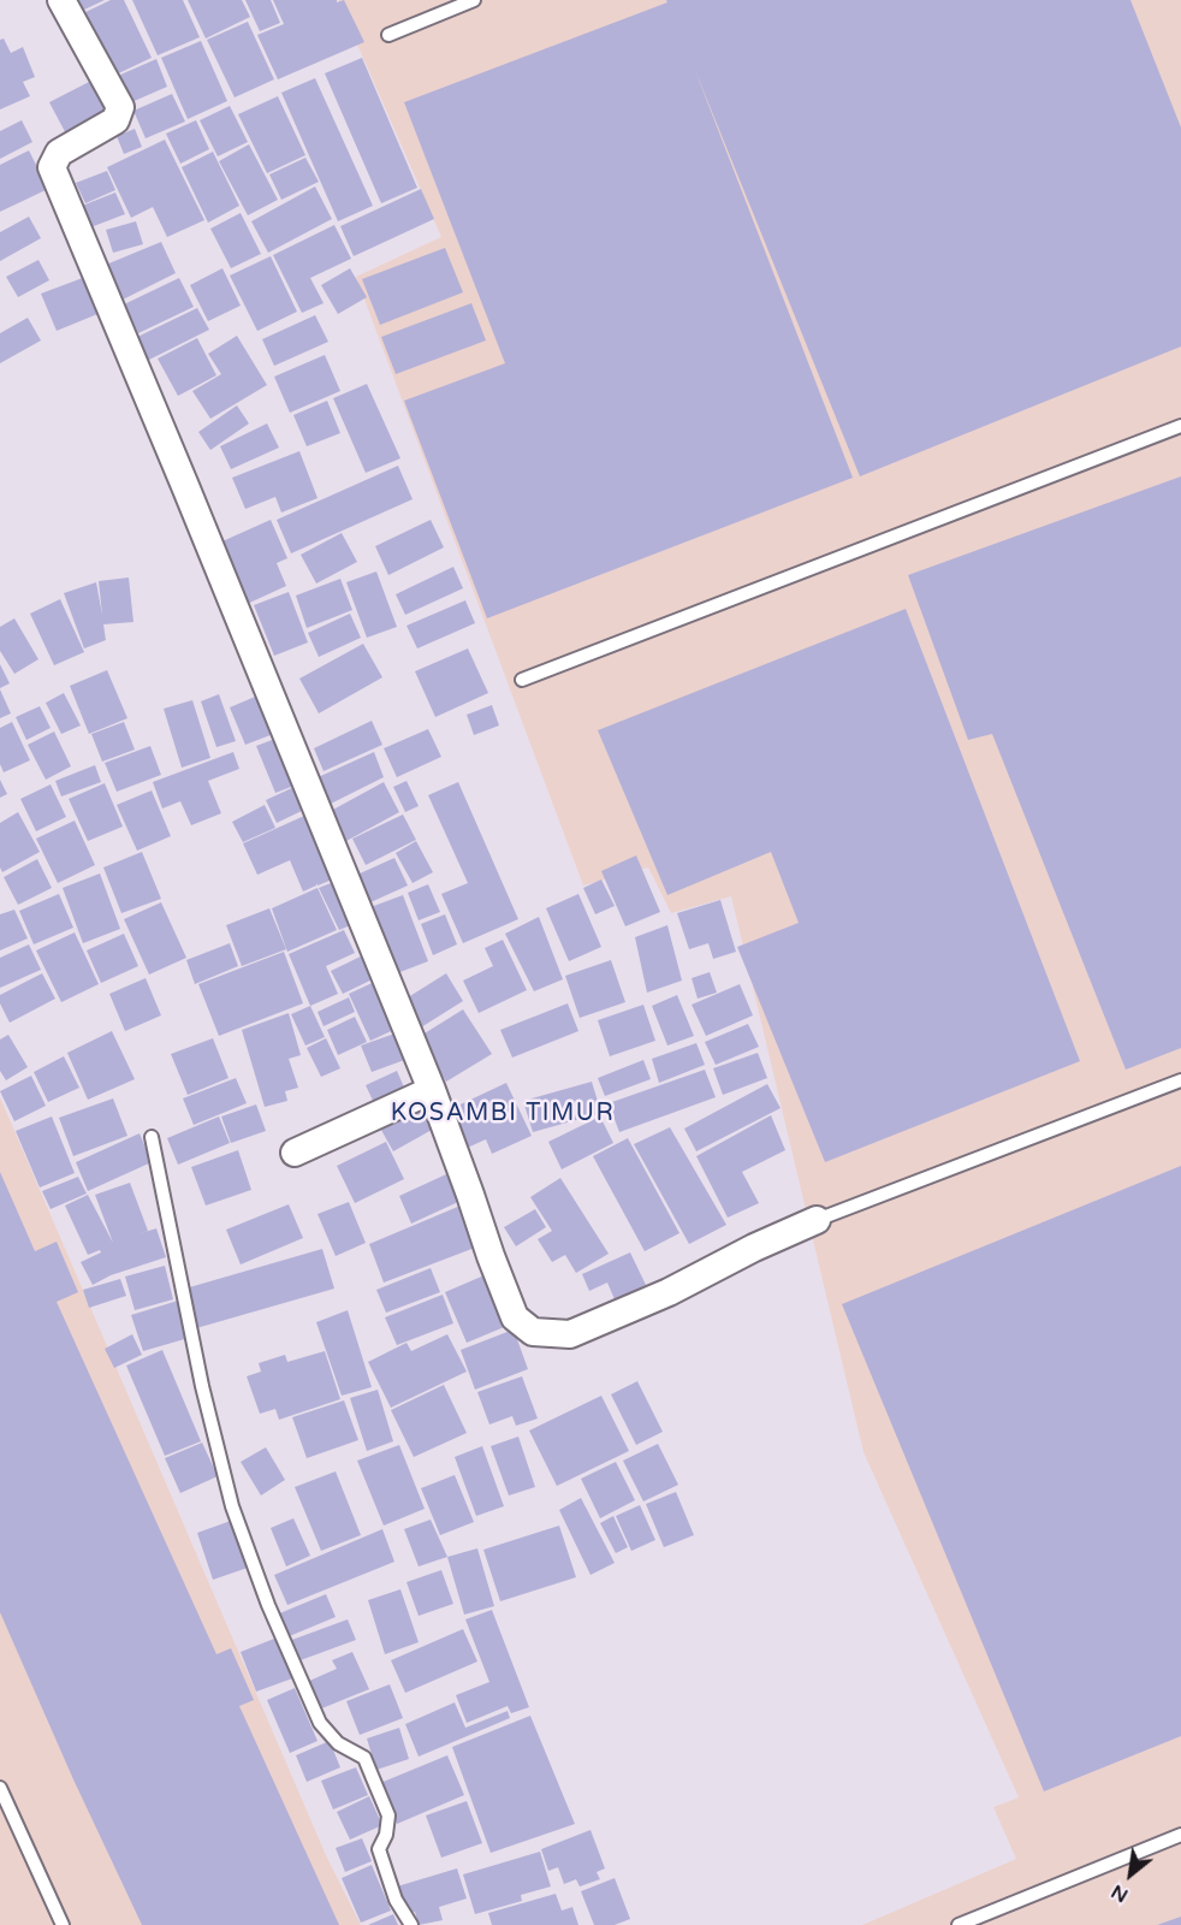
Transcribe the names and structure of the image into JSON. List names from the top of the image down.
{
  "districts": ["KOSAMBI TIMUR"],
  "north": "bottom left"
}
